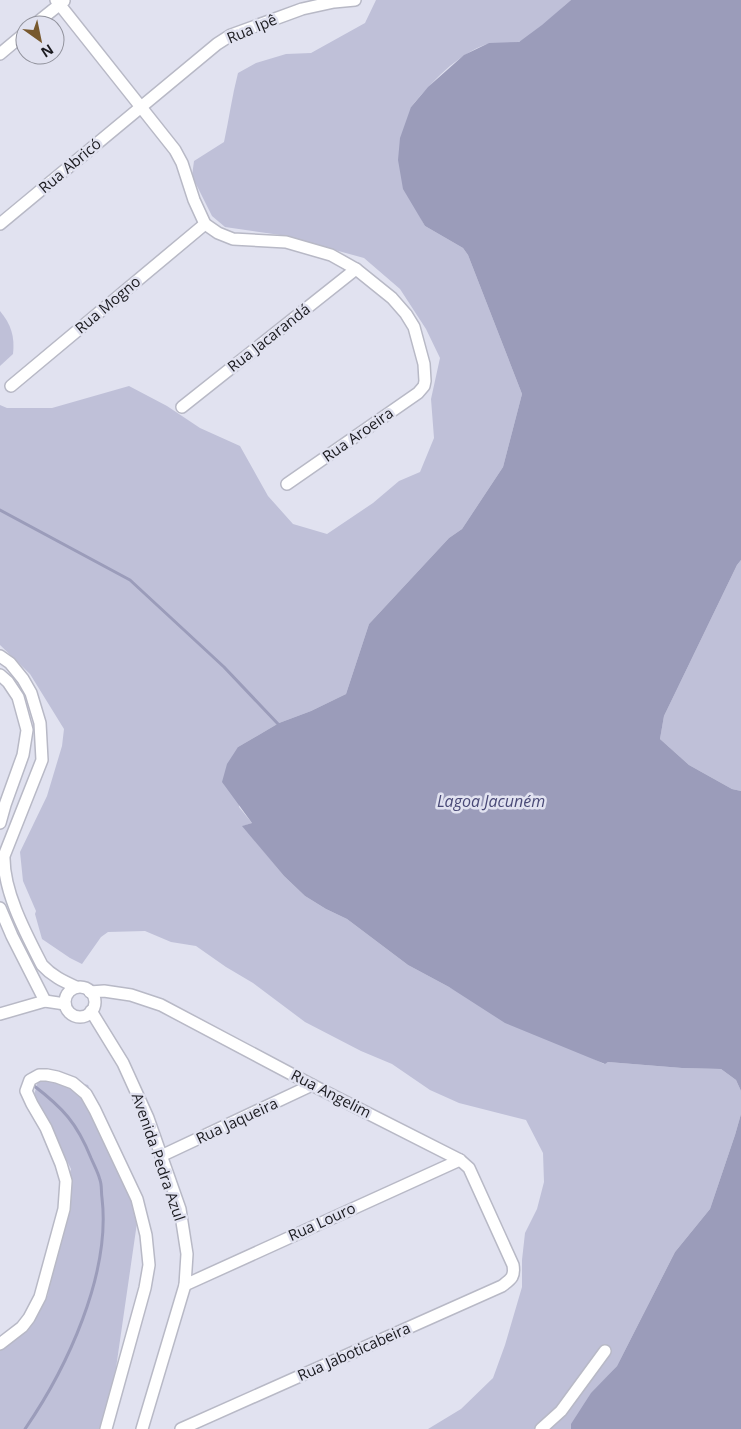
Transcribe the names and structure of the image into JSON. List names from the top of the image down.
{
  "streets": {
    "street": [
      "Rua Ipê",
      "Rua Abricó",
      "Rua Mogno",
      "Rua Jacarandá",
      "Rua Aroeira",
      "Rua Angelim",
      "Rua Jaqueira",
      "Avenida Pedra Azul",
      "Rua Louro",
      "Rua Jaboticabeira"
    ]
  },
  "crossings": [
    ["Rua Ipê", "Rua Abricó"],
    ["Rua Jacarandá", "Rua Aroeira"],
    ["Rua Angelim", "Rua Jaqueira"],
    ["Rua Angelim", "Avenida Pedra Azul"],
    ["Rua Angelim", "Rua Louro"],
    ["Rua Angelim", "Rua Jaboticabeira"],
    ["Rua Jaqueira", "Avenida Pedra Azul"],
    ["Avenida Pedra Azul", "Rua Louro"]
  ],
  "water": ["Lagoa Jacuném"],
  "north": "bottom right"
}
